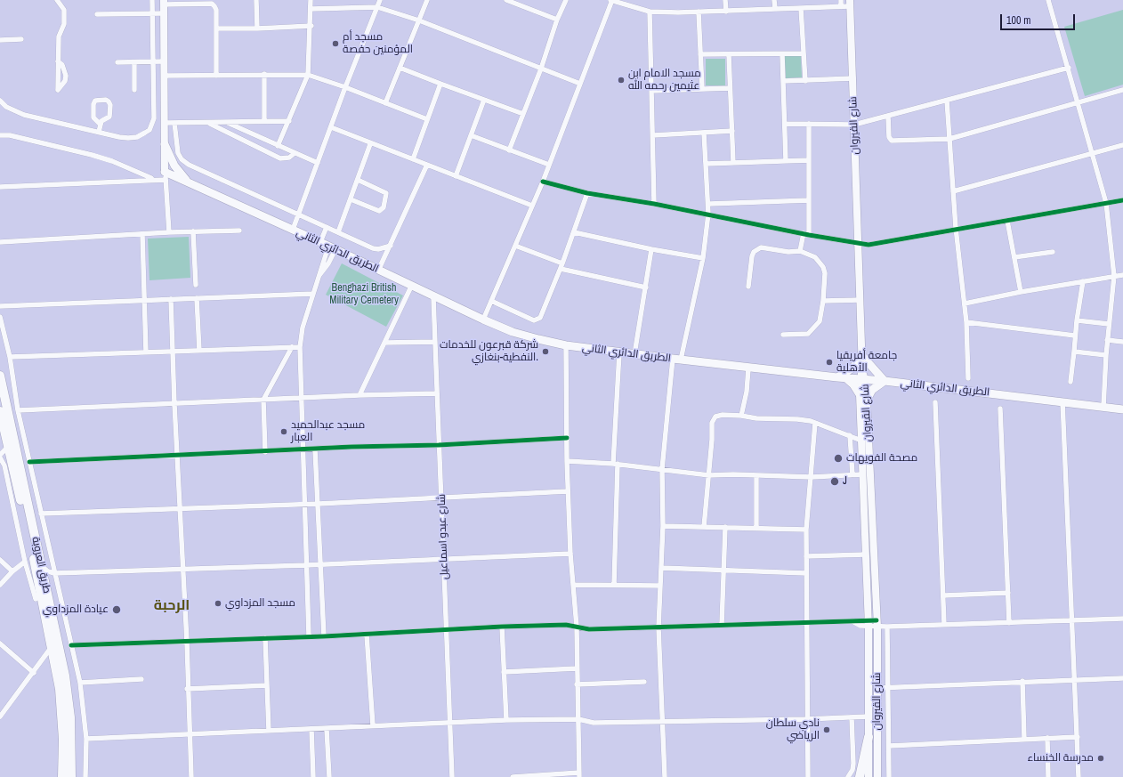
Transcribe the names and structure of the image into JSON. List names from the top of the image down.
{
  "streets": {
    "highway": ["طريق العروبة"],
    "main road": ["شارع القيروان", "الطريق الدائري الثاني"],
    "street": ["شارع عبدو اسماعيل"]
  },
  "crossings": [
    ["شارع القيروان", "الطريق الدائري الثاني"],
    ["الطريق الدائري الثاني", "شارع عبدو اسماعيل"]
  ],
  "districts": ["الرحبة"],
  "parks": ["Benghazi British Military Cemetery"],
  "places": [
    "مسجد أم المؤمنين حفصة",
    "مسجد الامام ابن عثيمين رحمه الله",
    "شركة قبرعون للخدمات النفطية-بنغازي.",
    "جامعة أفريقيا الأهلية",
    "مسجد عبدالحميد العبار",
    "مصحة الفويهات",
    "J",
    "مسجد المزداوي",
    "عيادة المزداوي",
    "نادي سلطان الرياضي",
    "مدرسة الخنساء"
  ],
  "scale_bar": "100 m"
}
